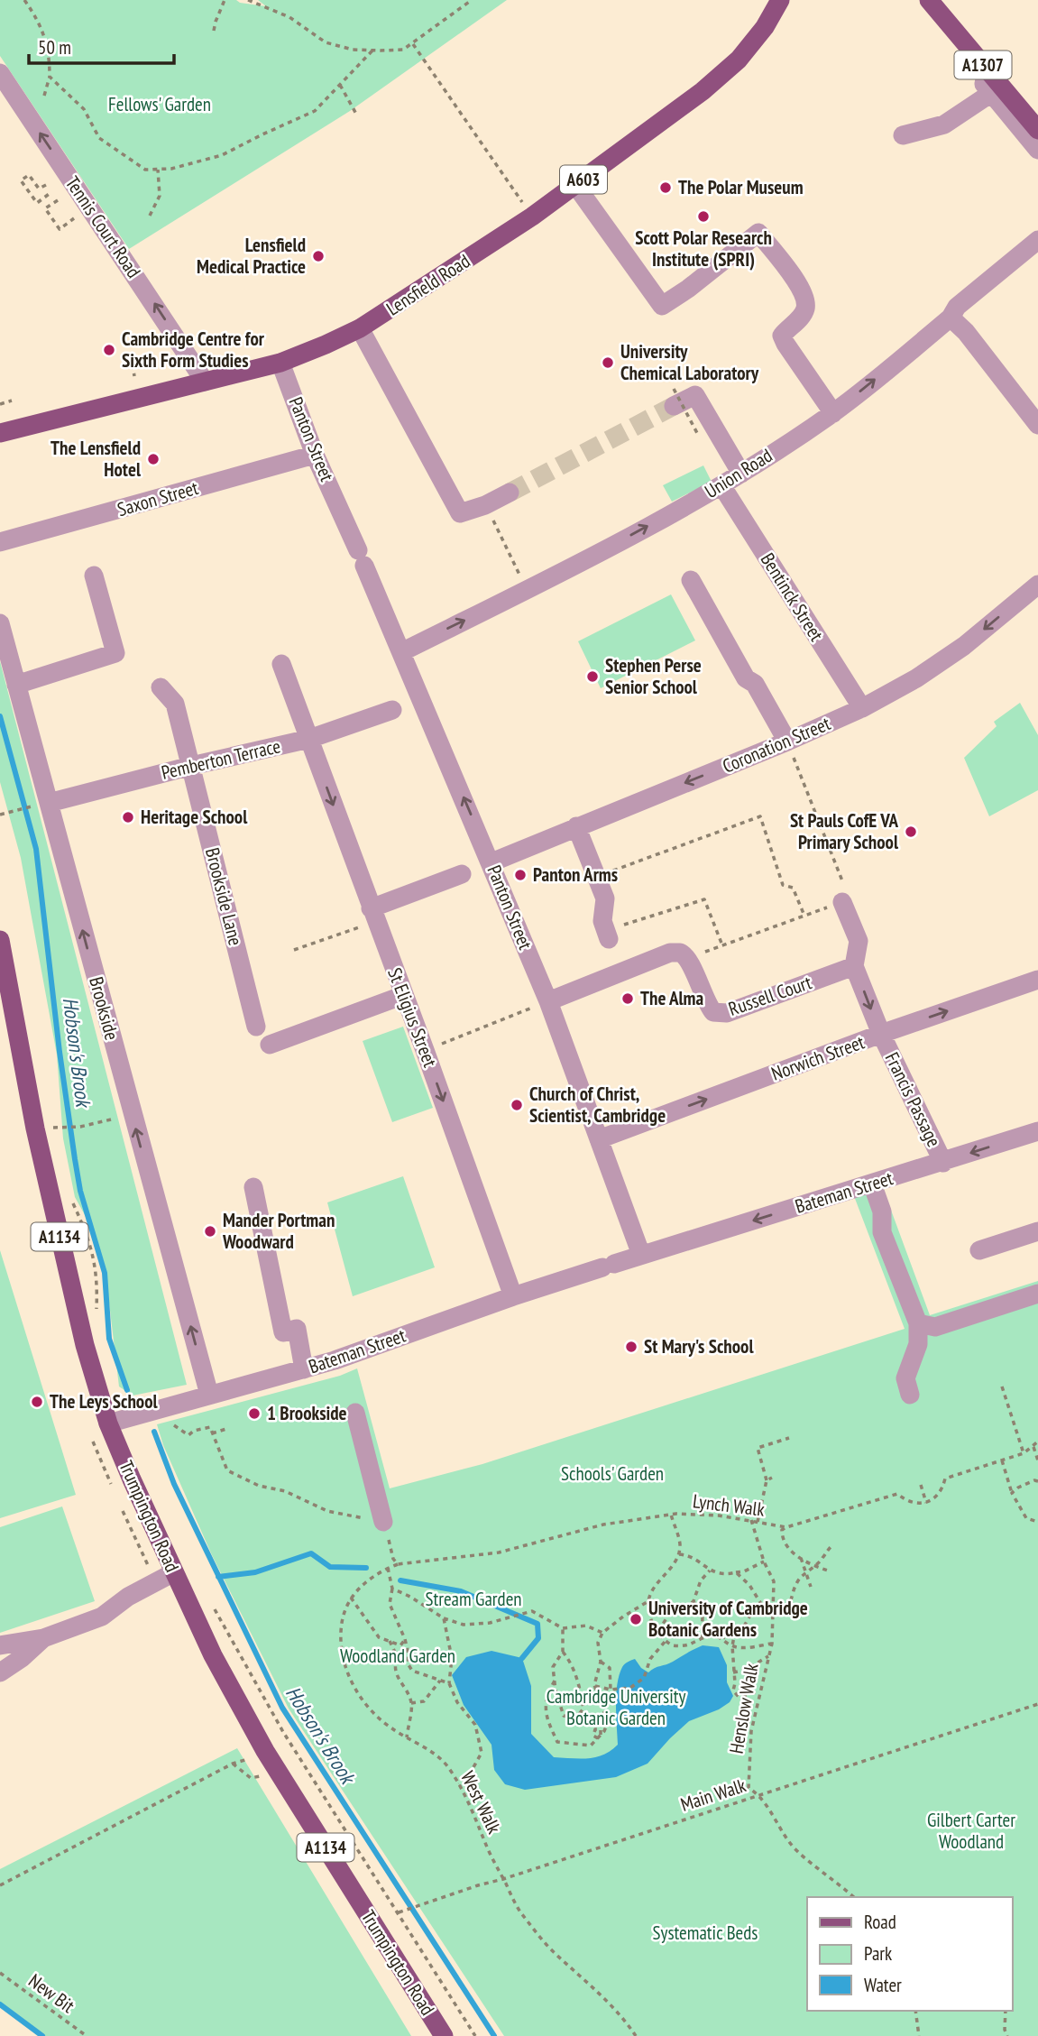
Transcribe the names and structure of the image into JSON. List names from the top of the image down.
{
  "streets": {
    "main road": [
      "A1307",
      "A603",
      "Lensfield Road",
      "A1134",
      "Trumpington Road"
    ],
    "street": [
      "Tennis Court Road",
      "Panton Street",
      "Union Road",
      "Saxon Street",
      "Bentinck Street",
      "Coronation Street",
      "Pemberton Terrace",
      "Brookside Lane",
      "Russell Court",
      "Brookside",
      "St Eligius Street",
      "Norwich Street",
      "Francis Passage",
      "Bateman Street"
    ],
    "path": [
      "Lynch Walk",
      "Henslow Walk",
      "Main Walk",
      "West Walk",
      "New Bit"
    ]
  },
  "crossings": [
    ["Tennis Court Road", "Lensfield Road"],
    ["Lensfield Road", "Panton Street"],
    ["Panton Street", "Union Road"],
    ["Panton Street", "Saxon Street"],
    ["Panton Street", "Coronation Street"],
    ["Panton Street", "Norwich Street"],
    ["Panton Street", "Bateman Street"],
    ["Union Road", "Bentinck Street"],
    ["Bentinck Street", "Coronation Street"],
    ["Pemberton Terrace", "Brookside Lane"],
    ["Pemberton Terrace", "Brookside"],
    ["Pemberton Terrace", "St Eligius Street"],
    ["Russell Court", "Francis Passage"],
    ["Brookside", "Bateman Street"],
    ["St Eligius Street", "Bateman Street"],
    ["Norwich Street", "Francis Passage"],
    ["Francis Passage", "Bateman Street"],
    ["Bateman Street", "Trumpington Road"],
    ["Lynch Walk", "Henslow Walk"],
    ["Henslow Walk", "Main Walk"],
    ["Main Walk", "West Walk"]
  ],
  "one_way": [
    "Tennis Court Road",
    "Union Road",
    "Coronation Street",
    "St Eligius Street"
  ],
  "water": ["Hobson's Brook"],
  "parks": [
    "Fellows' Garden",
    "Schools' Garden",
    "Stream Garden",
    "Woodland Garden",
    "Cambridge University Botanic Garden",
    "Gilbert Carter Woodland",
    "Systematic Beds"
  ],
  "places": [
    "The Polar Museum",
    "Scott Polar Research Institute (SPRI)",
    "Lensfield Medical Practice",
    "Cambridge Centre for Sixth Form Studies",
    "University Chemical Laboratory",
    "The Lensfield Hotel",
    "Stephen Perse Senior School",
    "Heritage School",
    "St Pauls CofE VA Primary School",
    "Panton Arms",
    "The Alma",
    "Church of Christ, Scientist, Cambridge",
    "Mander Portman Woodward",
    "St Mary's School",
    "The Leys School",
    "1 Brookside",
    "University of Cambridge Botanic Gardens"
  ],
  "legend": ["Road", "Park", "Water"],
  "scale_bar": "50 m"
}
